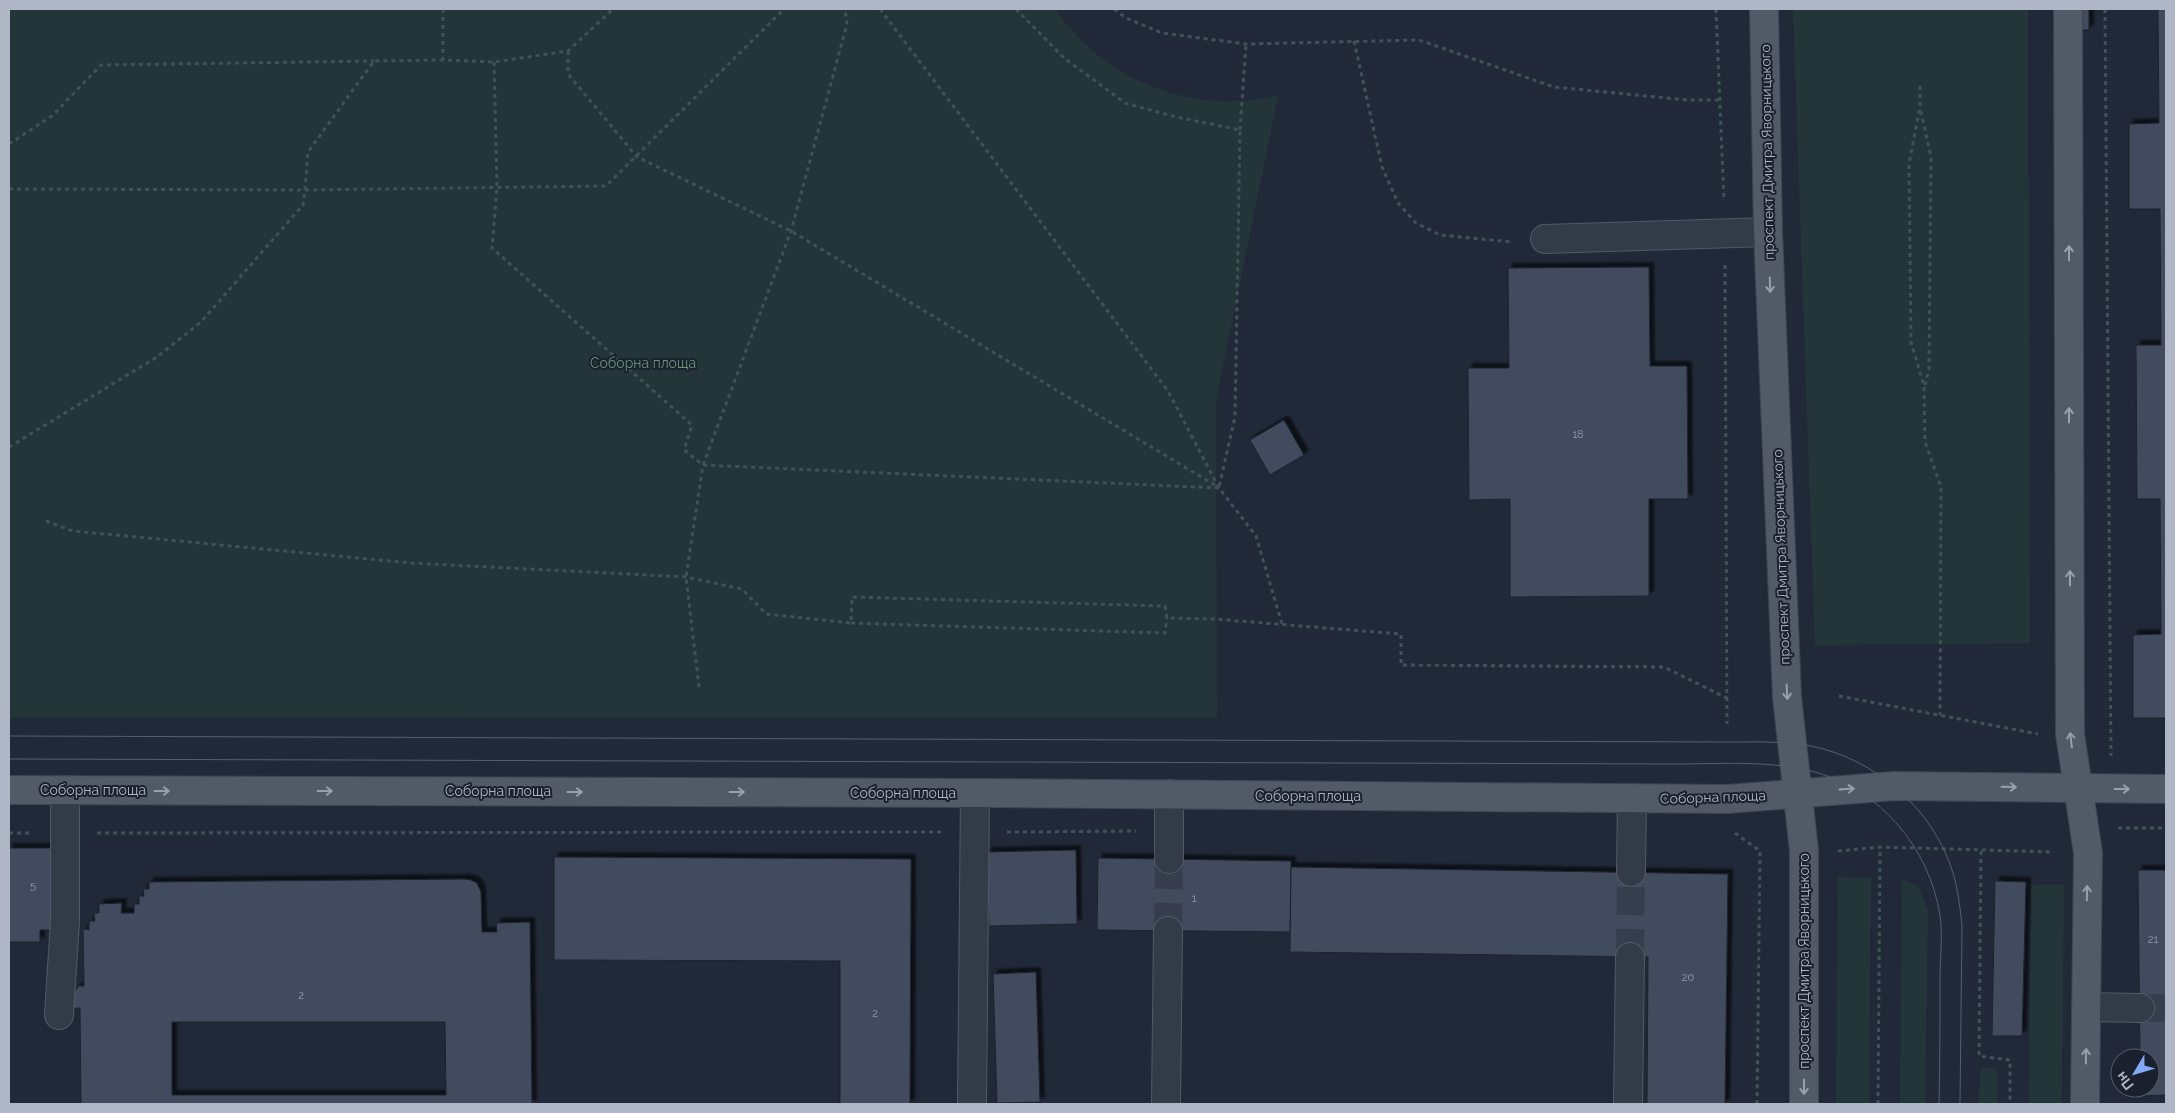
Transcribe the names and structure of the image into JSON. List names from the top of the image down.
{
  "streets": {
    "main road": ["проспект Дмитра Яворницького", "Соборна площа"]
  },
  "crossings": [
    ["проспект Дмитра Яворницького", "Соборна площа"]
  ],
  "one_way": ["проспект Дмитра Яворницького", "Соборна площа"],
  "parks": ["Соборна площа"],
  "house_numbers": [
    "18",
    "5",
    "1",
    "21",
    "20",
    "2",
    "2"
  ],
  "north": "bottom left"
}
